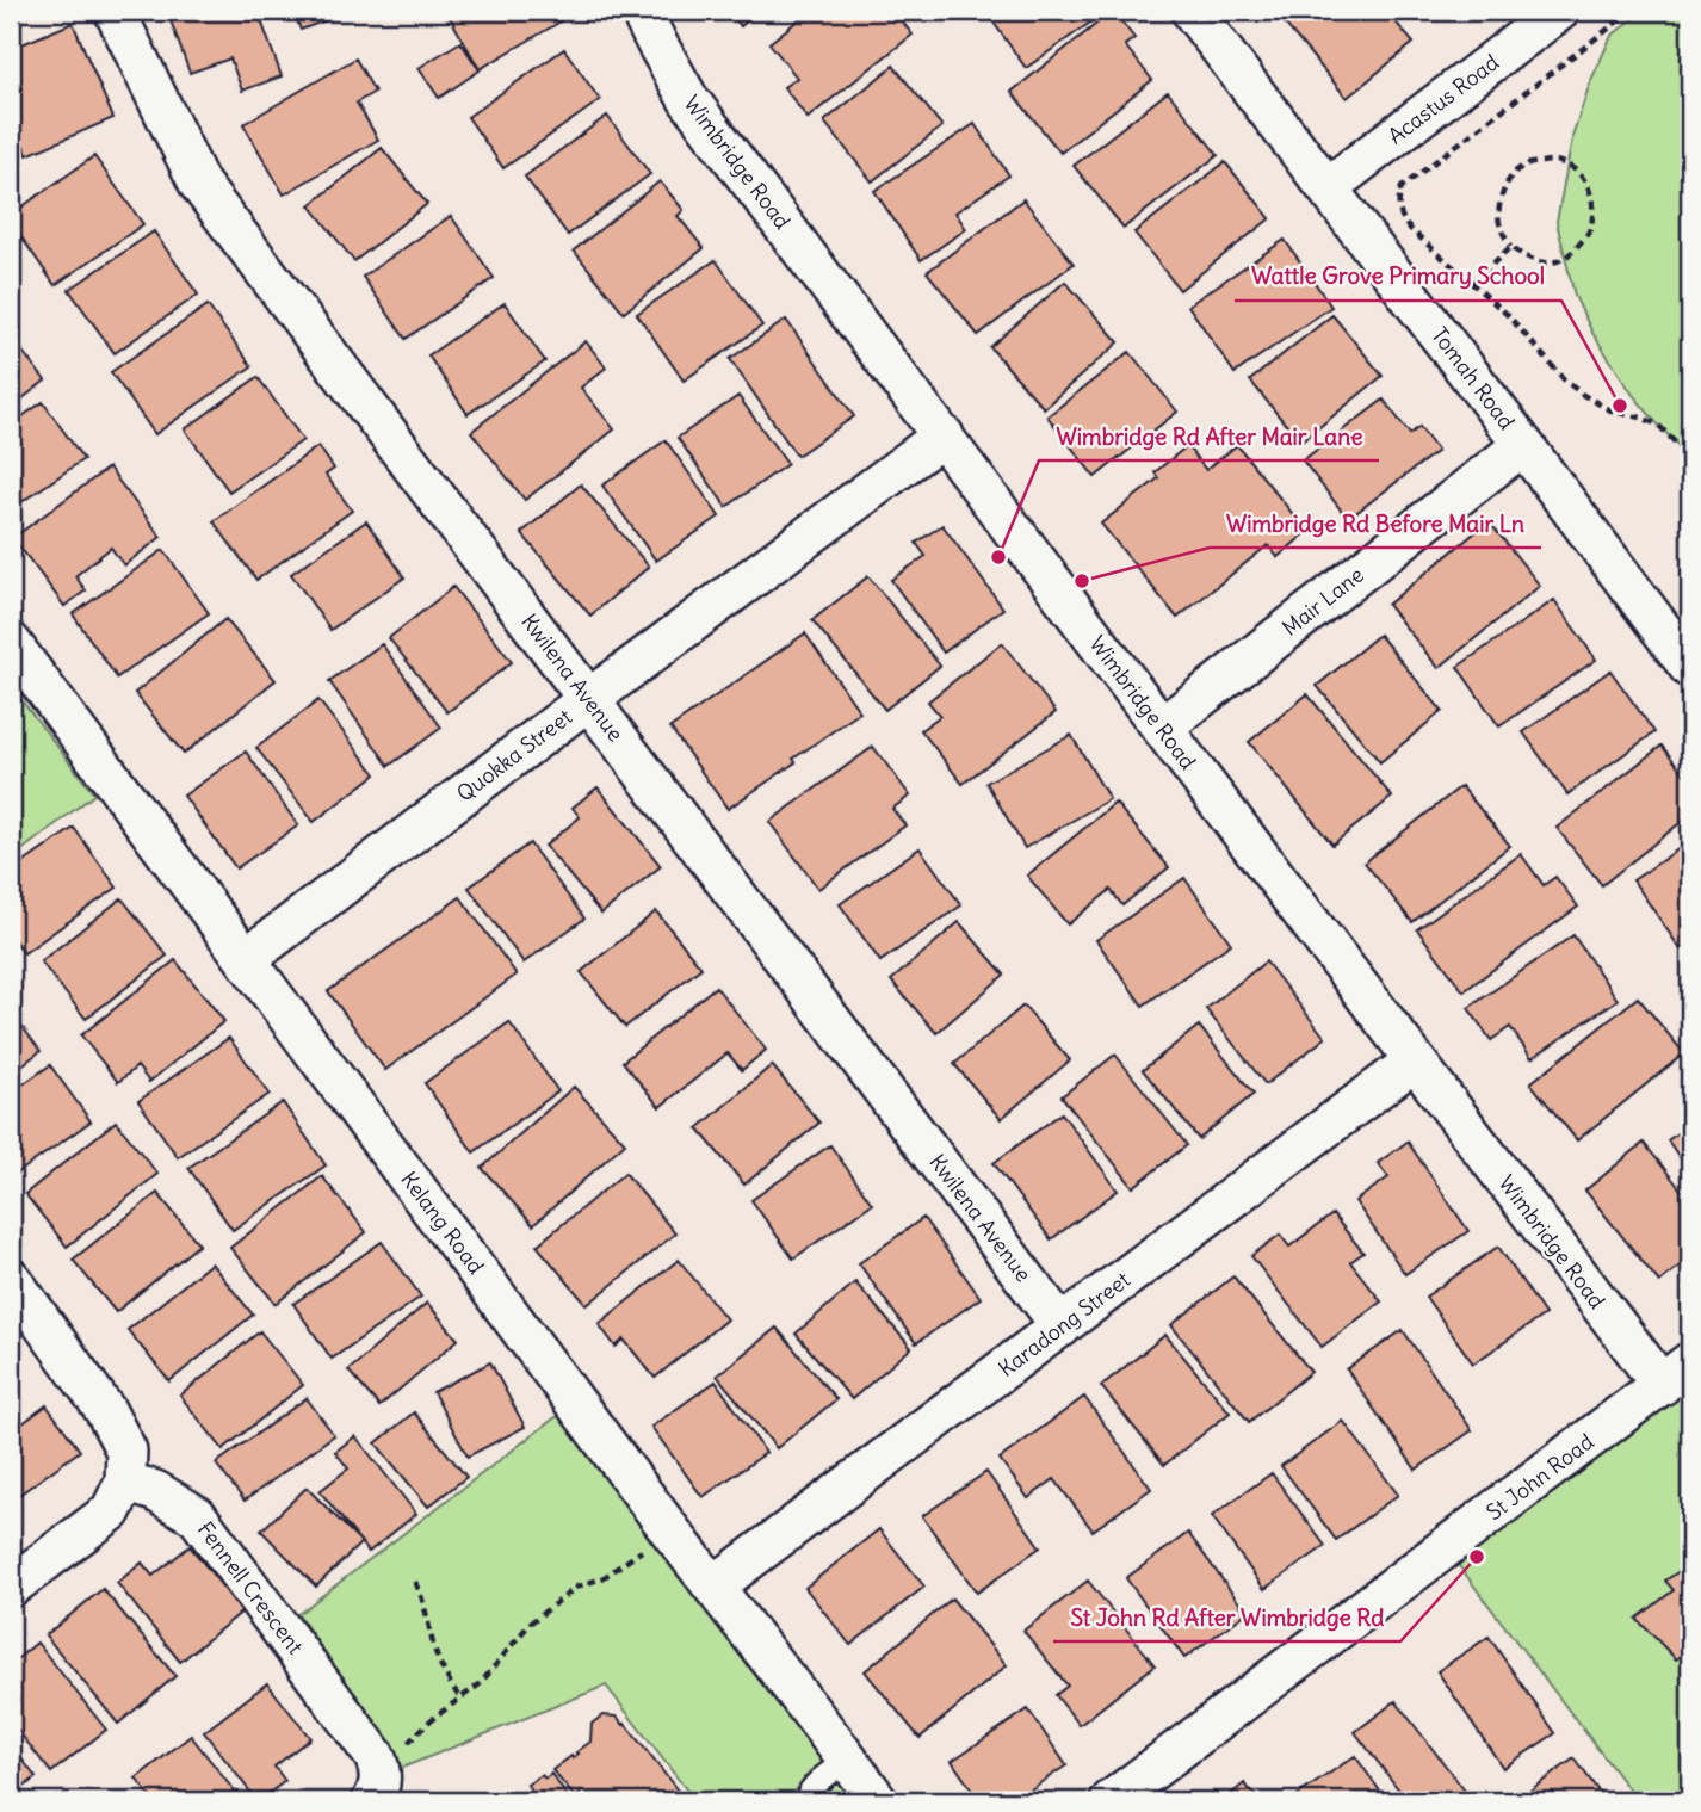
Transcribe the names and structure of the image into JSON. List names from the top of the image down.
{
  "streets": {
    "street": [
      "Acastus Road",
      "Wimbridge Road",
      "Tomah Road",
      "Mair Lane",
      "Kwilena Avenue",
      "Quokka Street",
      "Kelang Road",
      "Karadong Street",
      "St John Road",
      "Fennell Crescent"
    ]
  },
  "crossings": [
    ["Acastus Road", "Tomah Road"],
    ["Wimbridge Road", "Mair Lane"],
    ["Wimbridge Road", "Quokka Street"],
    ["Wimbridge Road", "Karadong Street"],
    ["Wimbridge Road", "St John Road"],
    ["Tomah Road", "Mair Lane"],
    ["Kwilena Avenue", "Quokka Street"],
    ["Kwilena Avenue", "Karadong Street"],
    ["Quokka Street", "Kelang Road"],
    ["Kelang Road", "Karadong Street"]
  ],
  "places": [
    "Wattle Grove Primary School",
    "Wimbridge Rd After Mair Lane",
    "Wimbridge Rd Before Mair Ln",
    "St John Rd After Wimbridge Rd"
  ]
}
